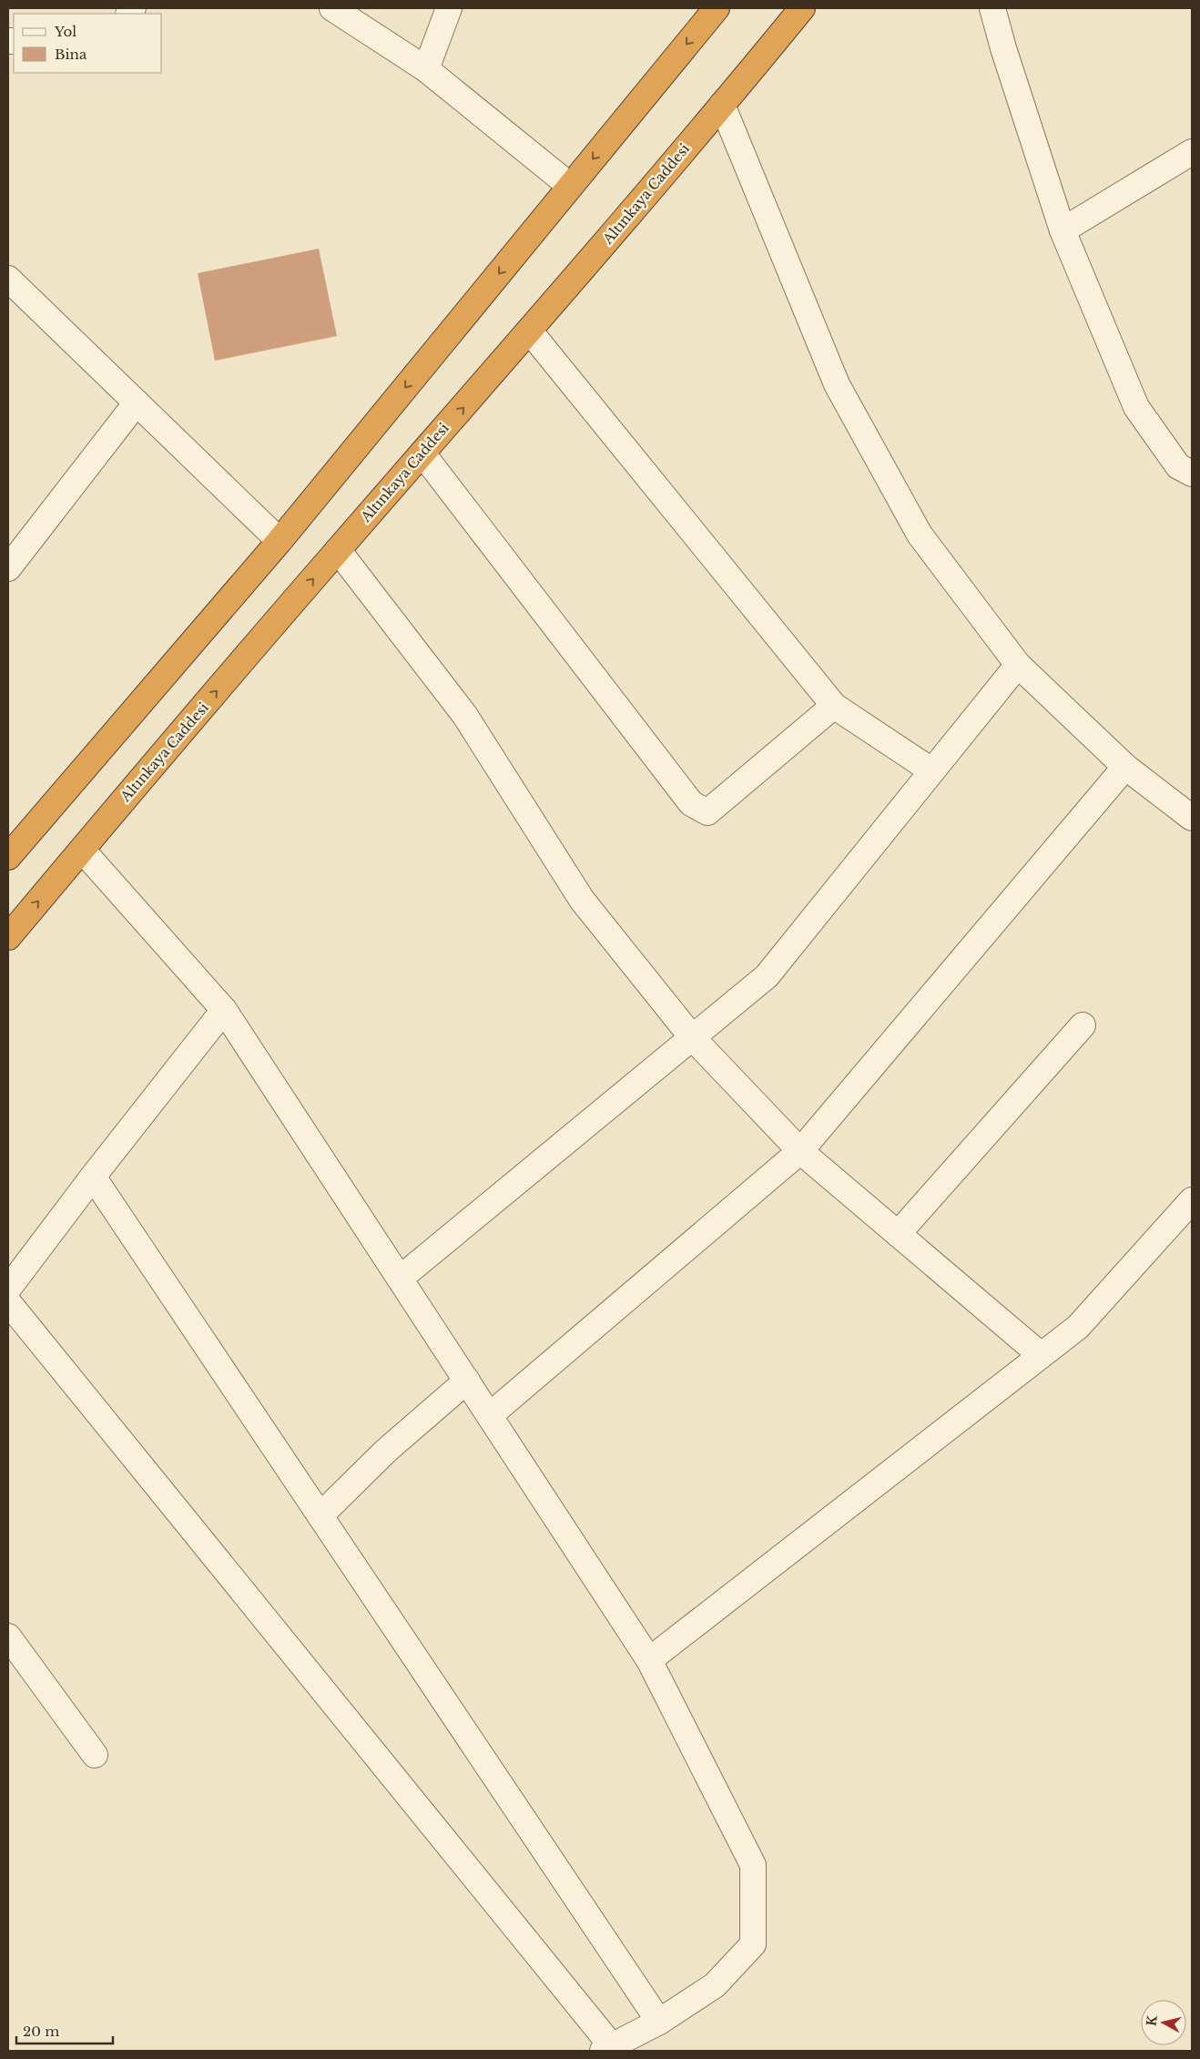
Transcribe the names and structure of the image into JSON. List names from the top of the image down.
{
  "streets": {
    "highway": ["Altınkaya Caddesi"]
  },
  "legend": ["Yol", "Bina"],
  "scale_bar": "20 m",
  "north": "left"
}
